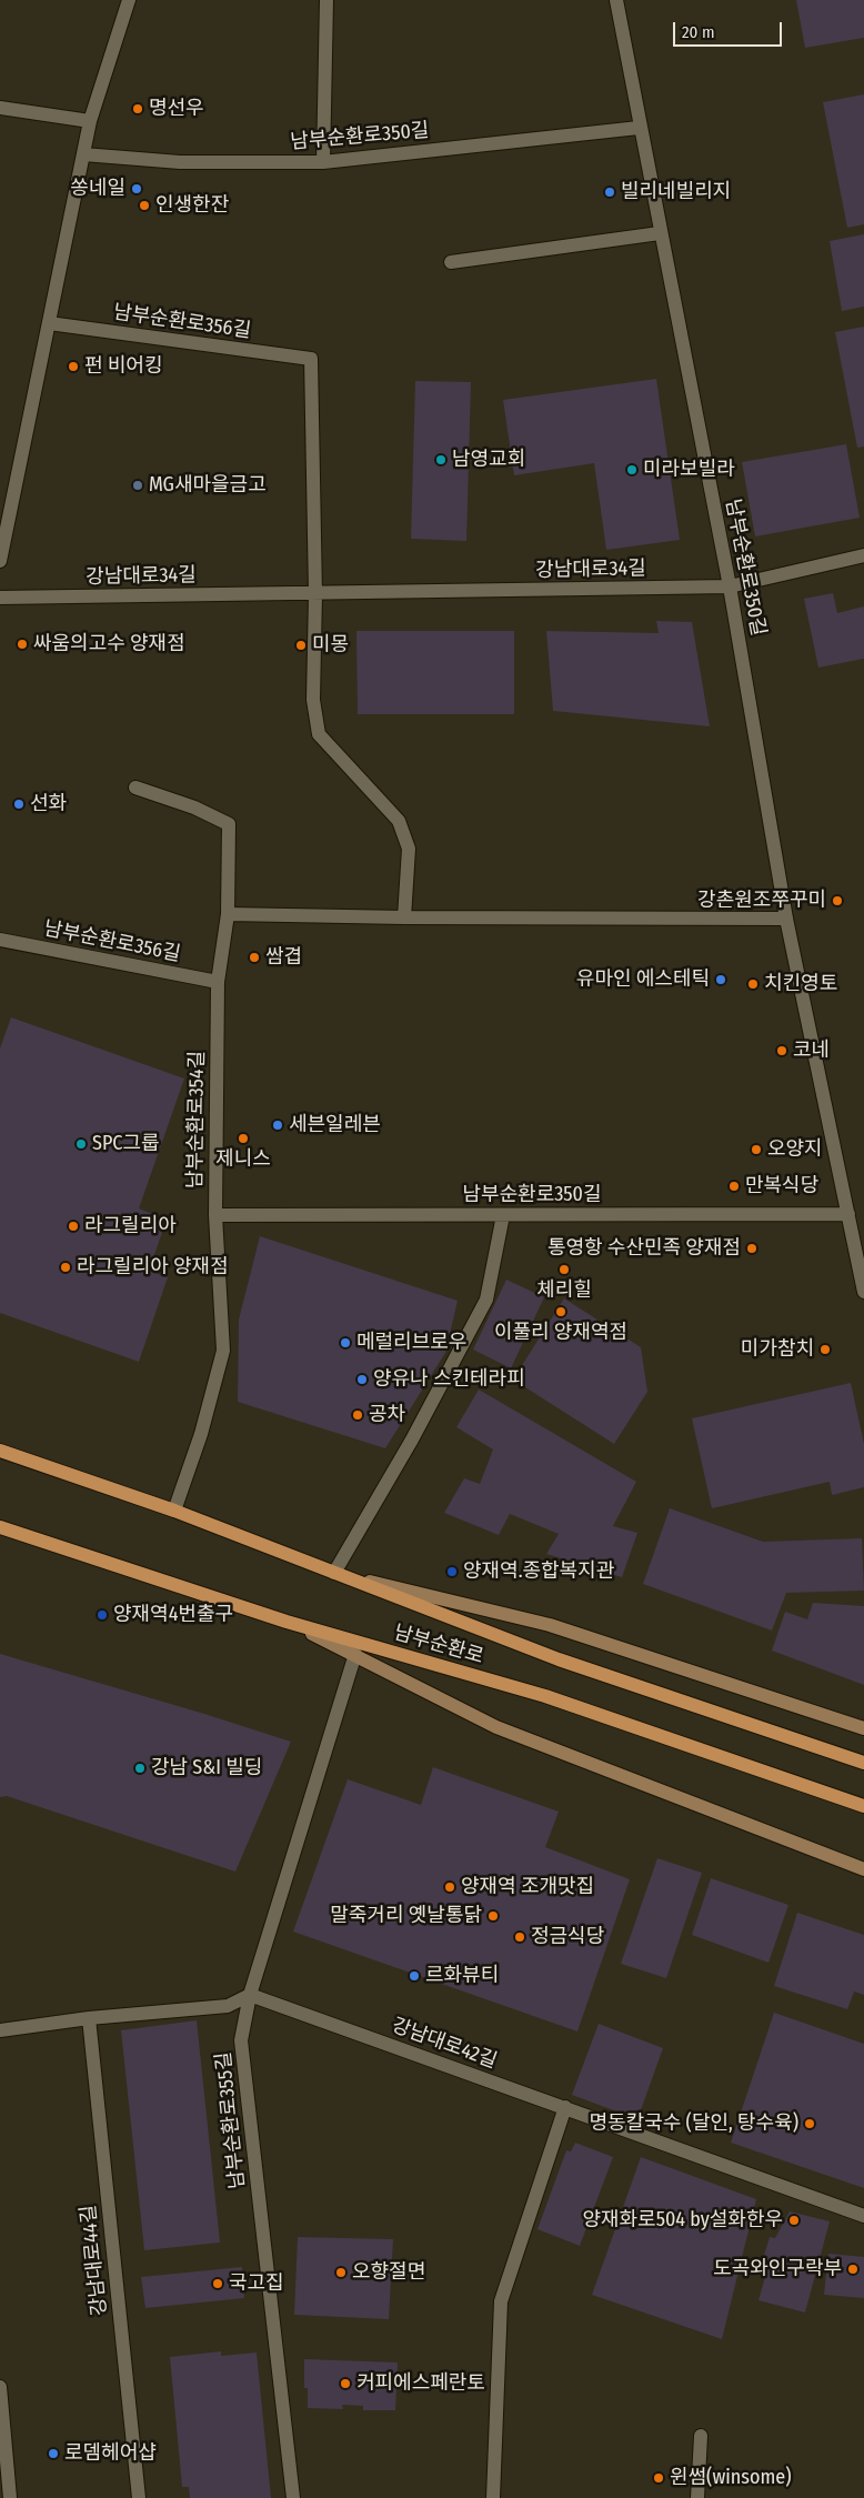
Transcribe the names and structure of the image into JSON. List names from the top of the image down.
{
  "streets": {
    "main road": ["남부순환로"],
    "street": [
      "남부순환로350길",
      "남부순환로356길",
      "강남대로34길",
      "남부순환로354길",
      "강남대로42길",
      "남부순환로355길",
      "강남대로44길"
    ]
  },
  "crossings": [
    ["남부순환로350길", "강남대로34길"],
    ["남부순환로350길", "남부순환로354길"],
    ["남부순환로356길", "강남대로34길"],
    ["남부순환로356길", "남부순환로354길"],
    ["남부순환로354길", "남부순환로"],
    ["강남대로42길", "남부순환로355길"]
  ],
  "places": [
    "명선우",
    "쏭네일",
    "빌리네빌리지",
    "인생한잔",
    "펀 비어킹",
    "남영교회",
    "미라보빌라",
    "MG새마을금고",
    "싸움의고수 양재점",
    "미몽",
    "선화",
    "강촌원조쭈꾸미",
    "쌈겹",
    "유마인 에스테틱",
    "치킨영토",
    "코네",
    "세븐일레븐",
    "제니스",
    "SPC그룹",
    "오양지",
    "만복식당",
    "라그릴리아",
    "통영항 수산민족 양재점",
    "라그릴리아 양재점",
    "체리힐",
    "이풀리 양재역점",
    "메럴리브로우",
    "미가참치",
    "양유나 스킨테라피",
    "공차",
    "양재역.종합복지관",
    "양재역4번출구",
    "강남 S&I 빌딩",
    "양재역 조개맛집",
    "말죽거리 옛날통닭",
    "정금식당",
    "르화뷰티",
    "명동칼국수 (달인, 탕수육)",
    "양재화로504 by설화한우",
    "도곡와인구락부",
    "오향절면",
    "국고집",
    "커피에스페란토",
    "로뎀헤어샵",
    "윈썸(winsome)"
  ],
  "scale_bar": "20 m"
}
